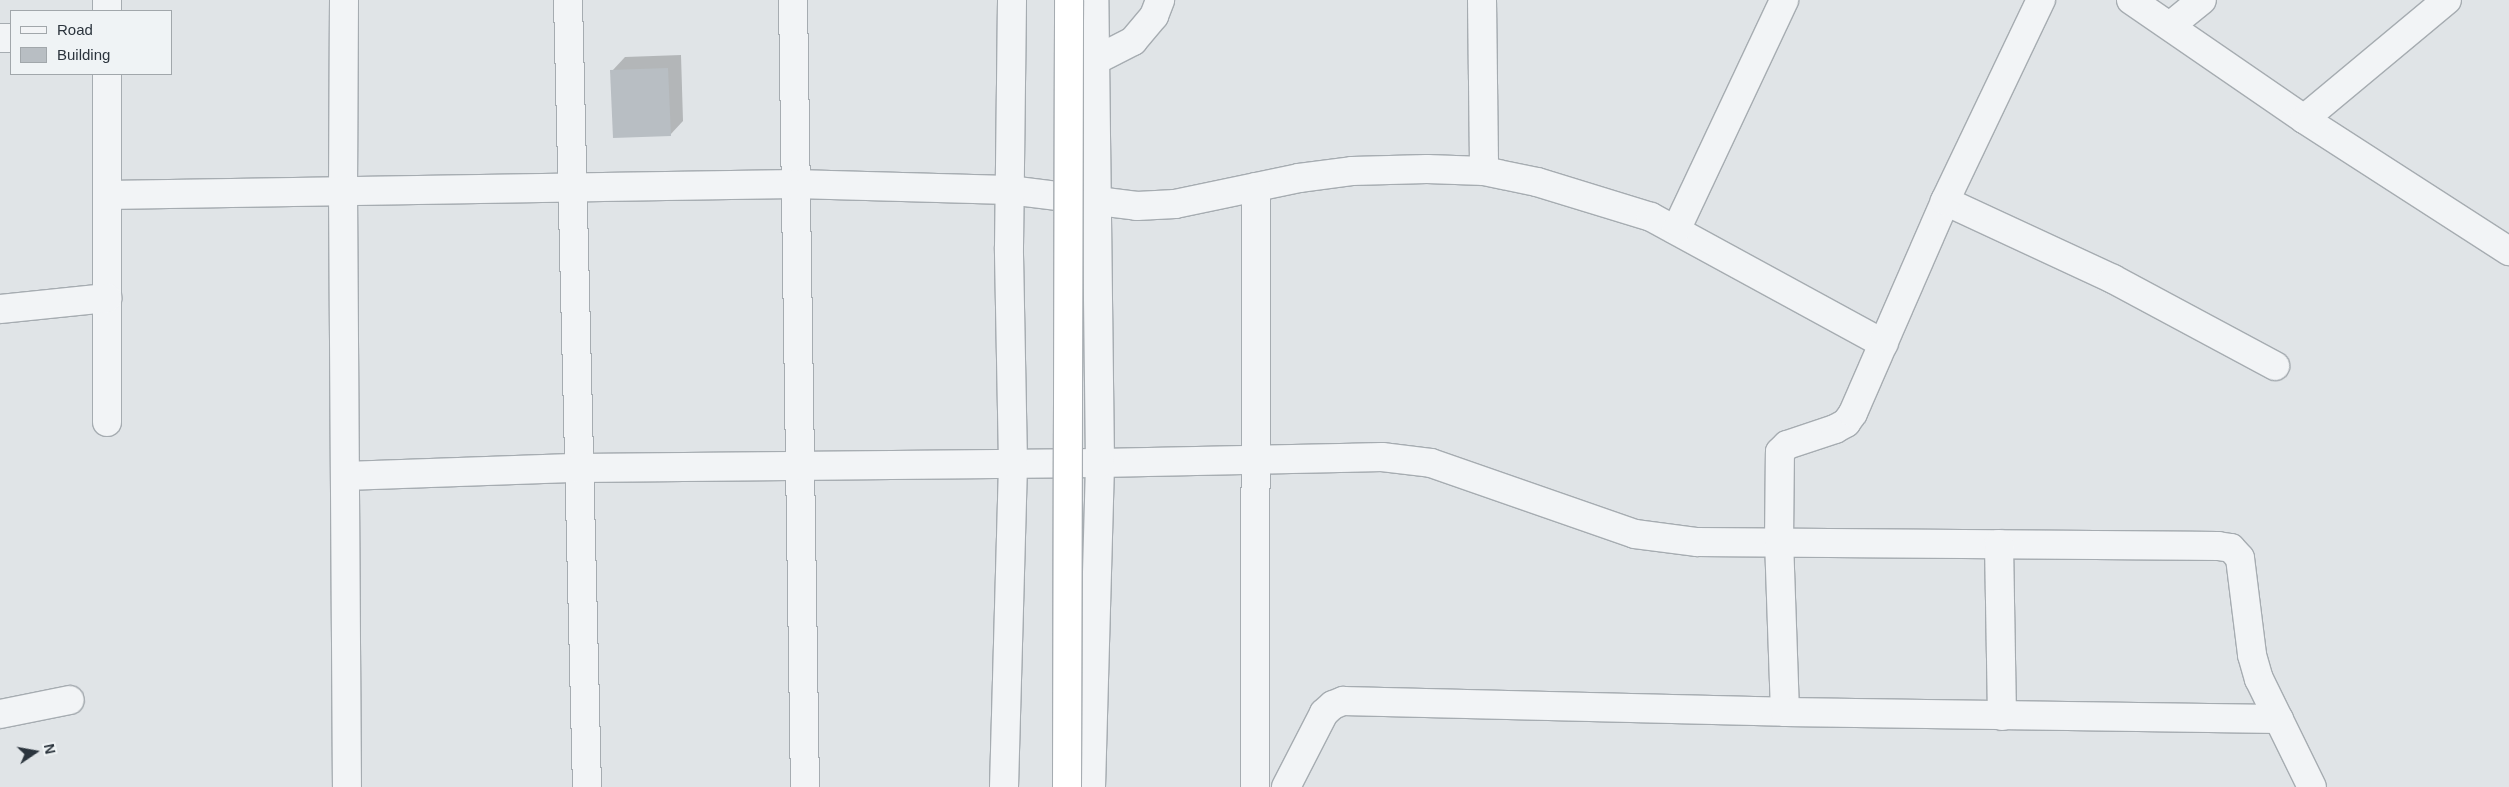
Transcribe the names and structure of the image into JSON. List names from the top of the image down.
{
  "legend": ["Road", "Building"],
  "north": "right"
}
